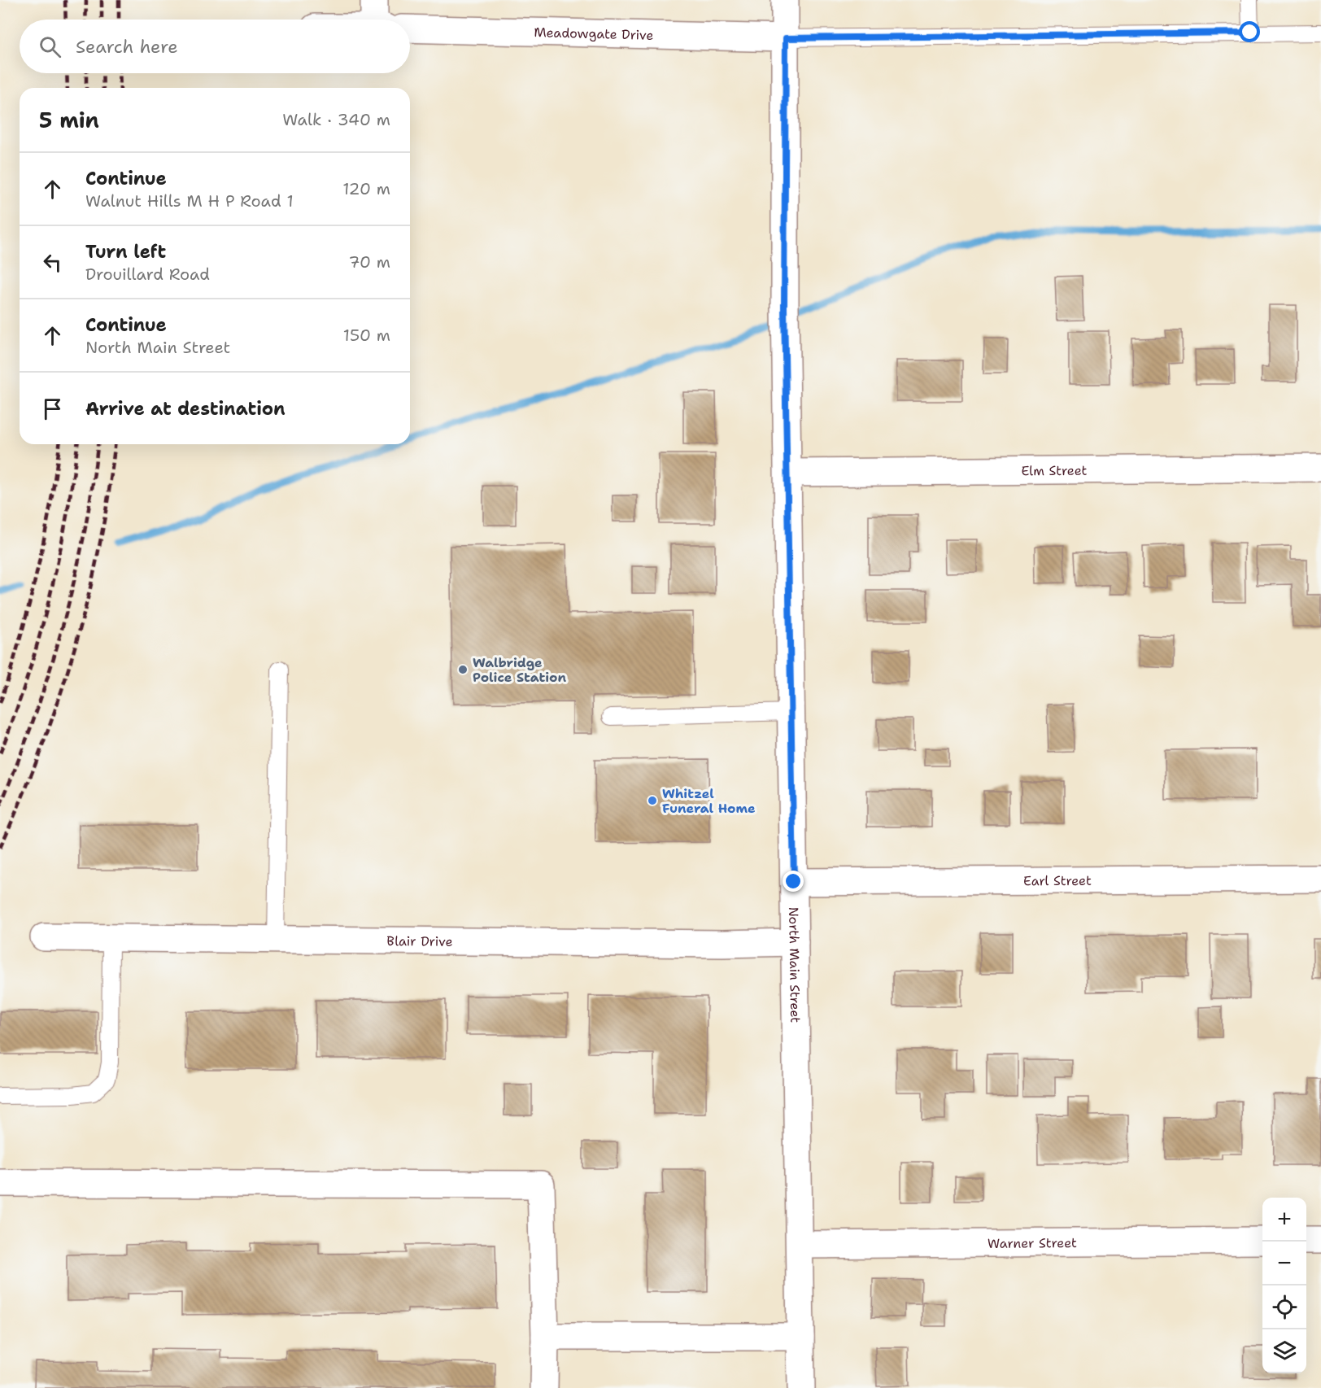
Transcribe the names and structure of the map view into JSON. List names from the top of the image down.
{
  "streets": {
    "street": [
      "Meadowgate Drive",
      "Elm Street",
      "Earl Street",
      "Blair Drive",
      "North Main Street",
      "Warner Street"
    ]
  },
  "crossings": [
    ["Meadowgate Drive", "North Main Street"],
    ["Elm Street", "North Main Street"],
    ["Earl Street", "North Main Street"],
    ["Blair Drive", "North Main Street"],
    ["North Main Street", "Warner Street"]
  ],
  "places": ["Walbridge Police Station", "Whitzel Funeral Home"],
  "page": {
    "search": "Search here",
    "heading": ["5 min", "Walk · 340 m"],
    "list": [
      ["Continue", "Walnut Hills M H P Road 1", "120 m"],
      ["Turn left", "Drouillard Road", "70 m"],
      ["Continue", "North Main Street", "150 m"],
      "Arrive at destination"
    ],
    "map_buttons": ["+", "−"]
  }
}
